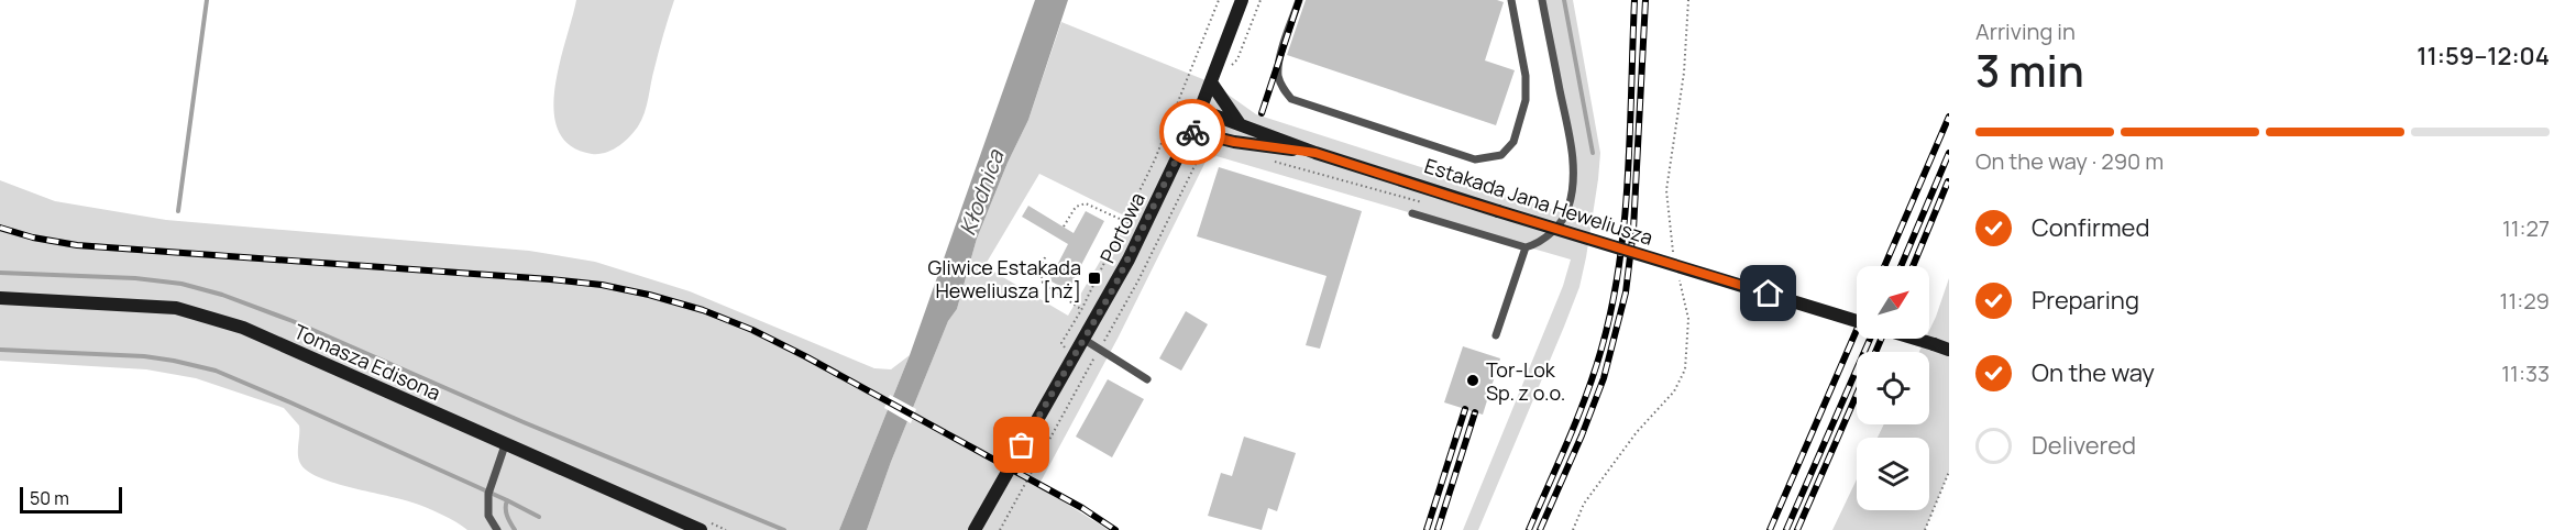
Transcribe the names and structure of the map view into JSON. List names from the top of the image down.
{
  "streets": {
    "street": ["Estakada Jana Heweliusza", "Portowa", "Tomasza Edisona"]
  },
  "crossings": [
    ["Estakada Jana Heweliusza", "Portowa"]
  ],
  "water": ["Kłodnica"],
  "places": {
    "transit": ["Gliwice Estakada Heweliusza [nż]"],
    "other": ["Tor-Lok Sp. z o.o."]
  },
  "scale_bar": "50 m",
  "north": "top right",
  "page": {
    "heading": ["3 min", "Arriving in", "11:59–12:04"],
    "bar": "On the way · 290 m",
    "list": [
      ["Confirmed", "11:27"],
      ["Preparing", "11:29"],
      ["On the way", "11:33"],
      "Delivered"
    ],
    "scale": "50 m"
  }
}
